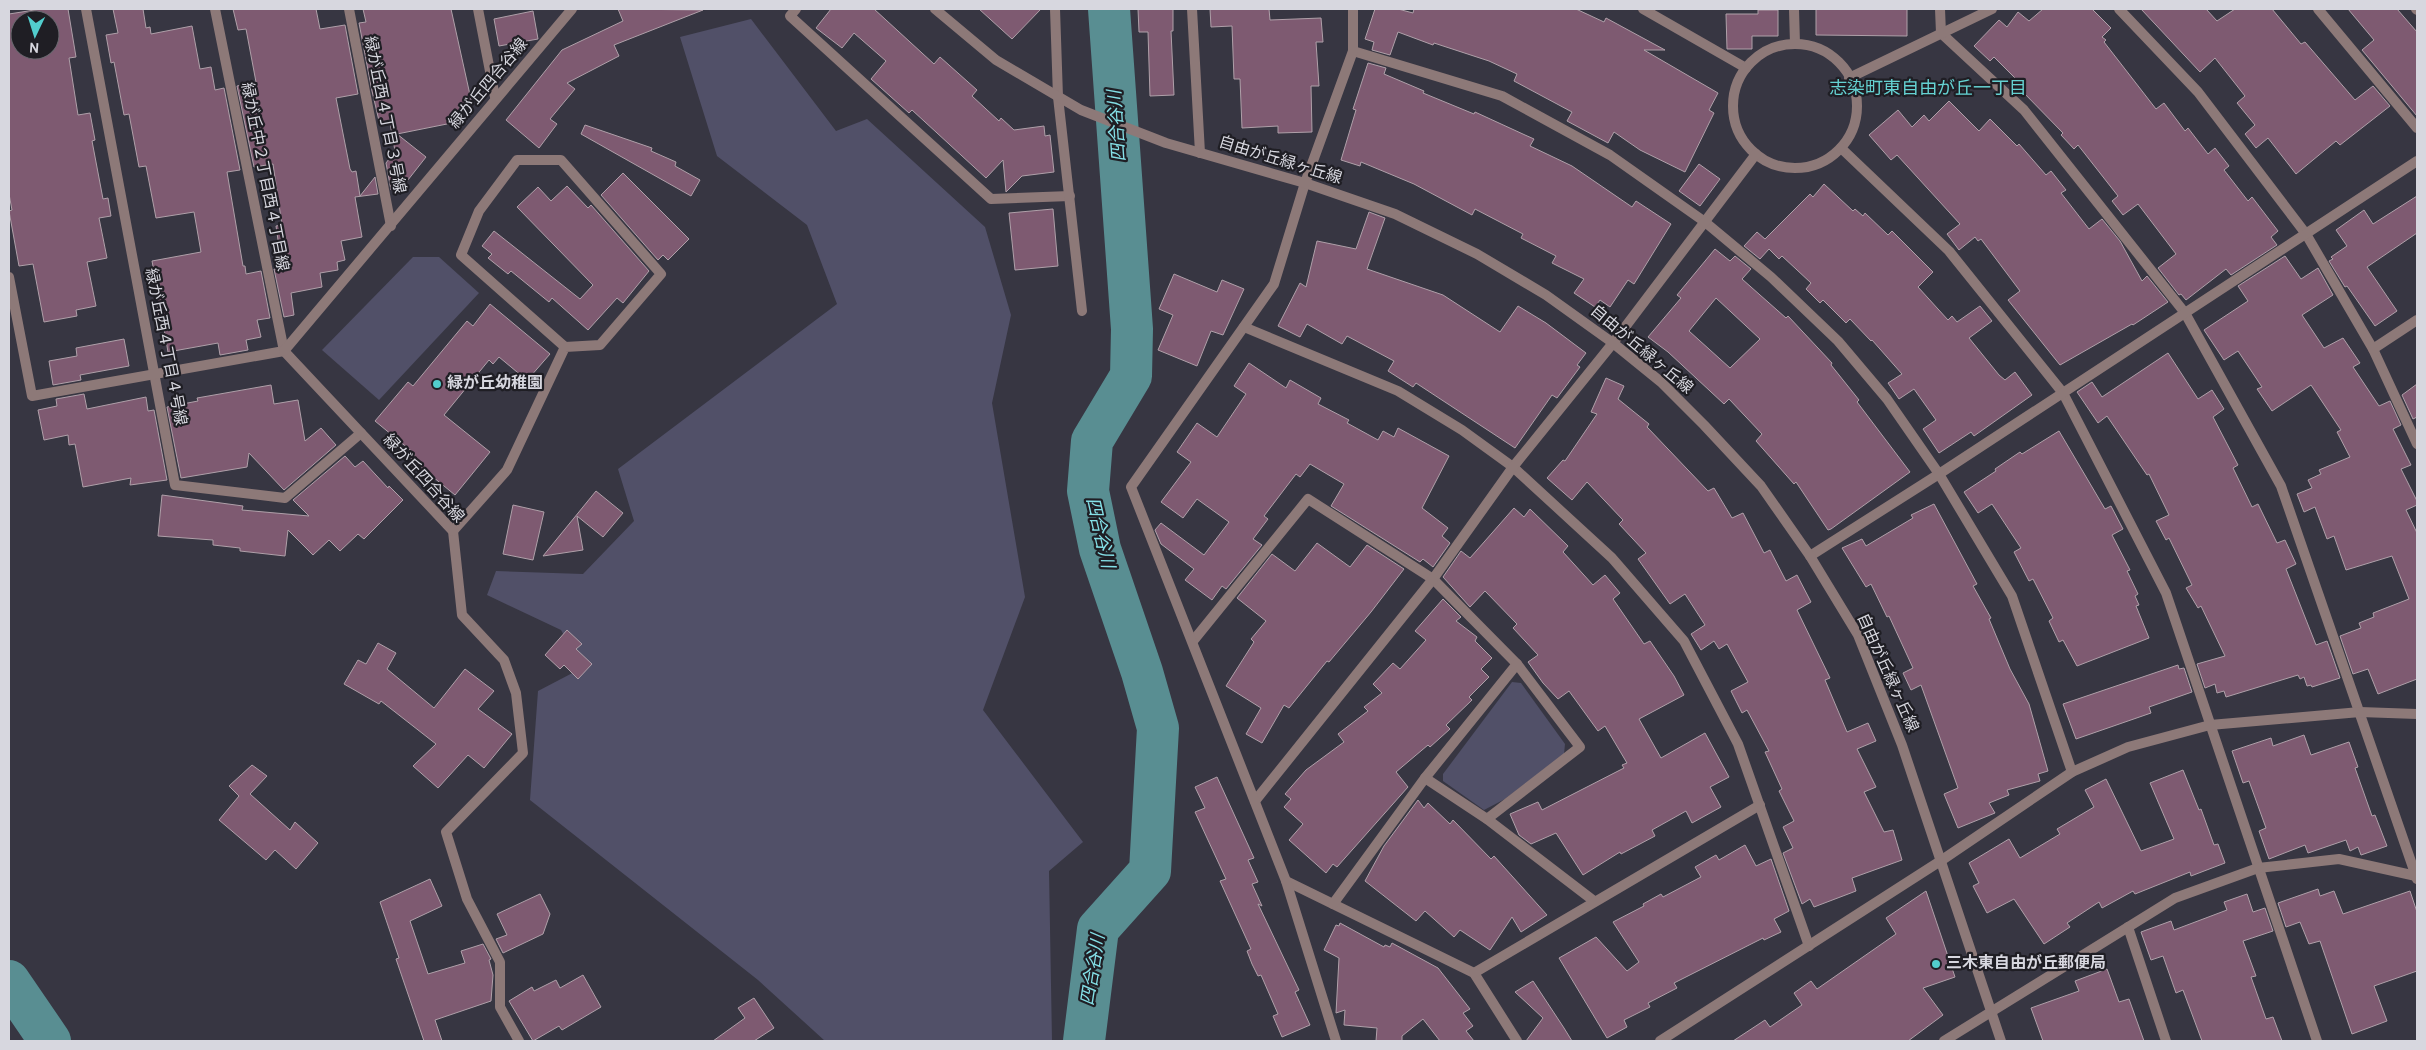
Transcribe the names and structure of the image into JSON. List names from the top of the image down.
{
  "streets": {
    "street": [
      "緑が丘四合谷線",
      "緑が丘西４丁目３号線",
      "自由が丘緑ヶ丘線",
      "緑が丘中２丁目西４丁目線",
      "緑が丘西４丁目４号線"
    ]
  },
  "crossings": [
    ["緑が丘四合谷線", "緑が丘西４丁目３号線"],
    ["緑が丘四合谷線", "緑が丘中２丁目西４丁目線"],
    ["緑が丘四合谷線", "緑が丘西４丁目４号線"]
  ],
  "districts": ["志染町東自由が丘一丁目"],
  "water": ["四合谷川"],
  "places": ["緑が丘幼稚園", "三木東自由が丘郵便局"],
  "north": "bottom"
}
